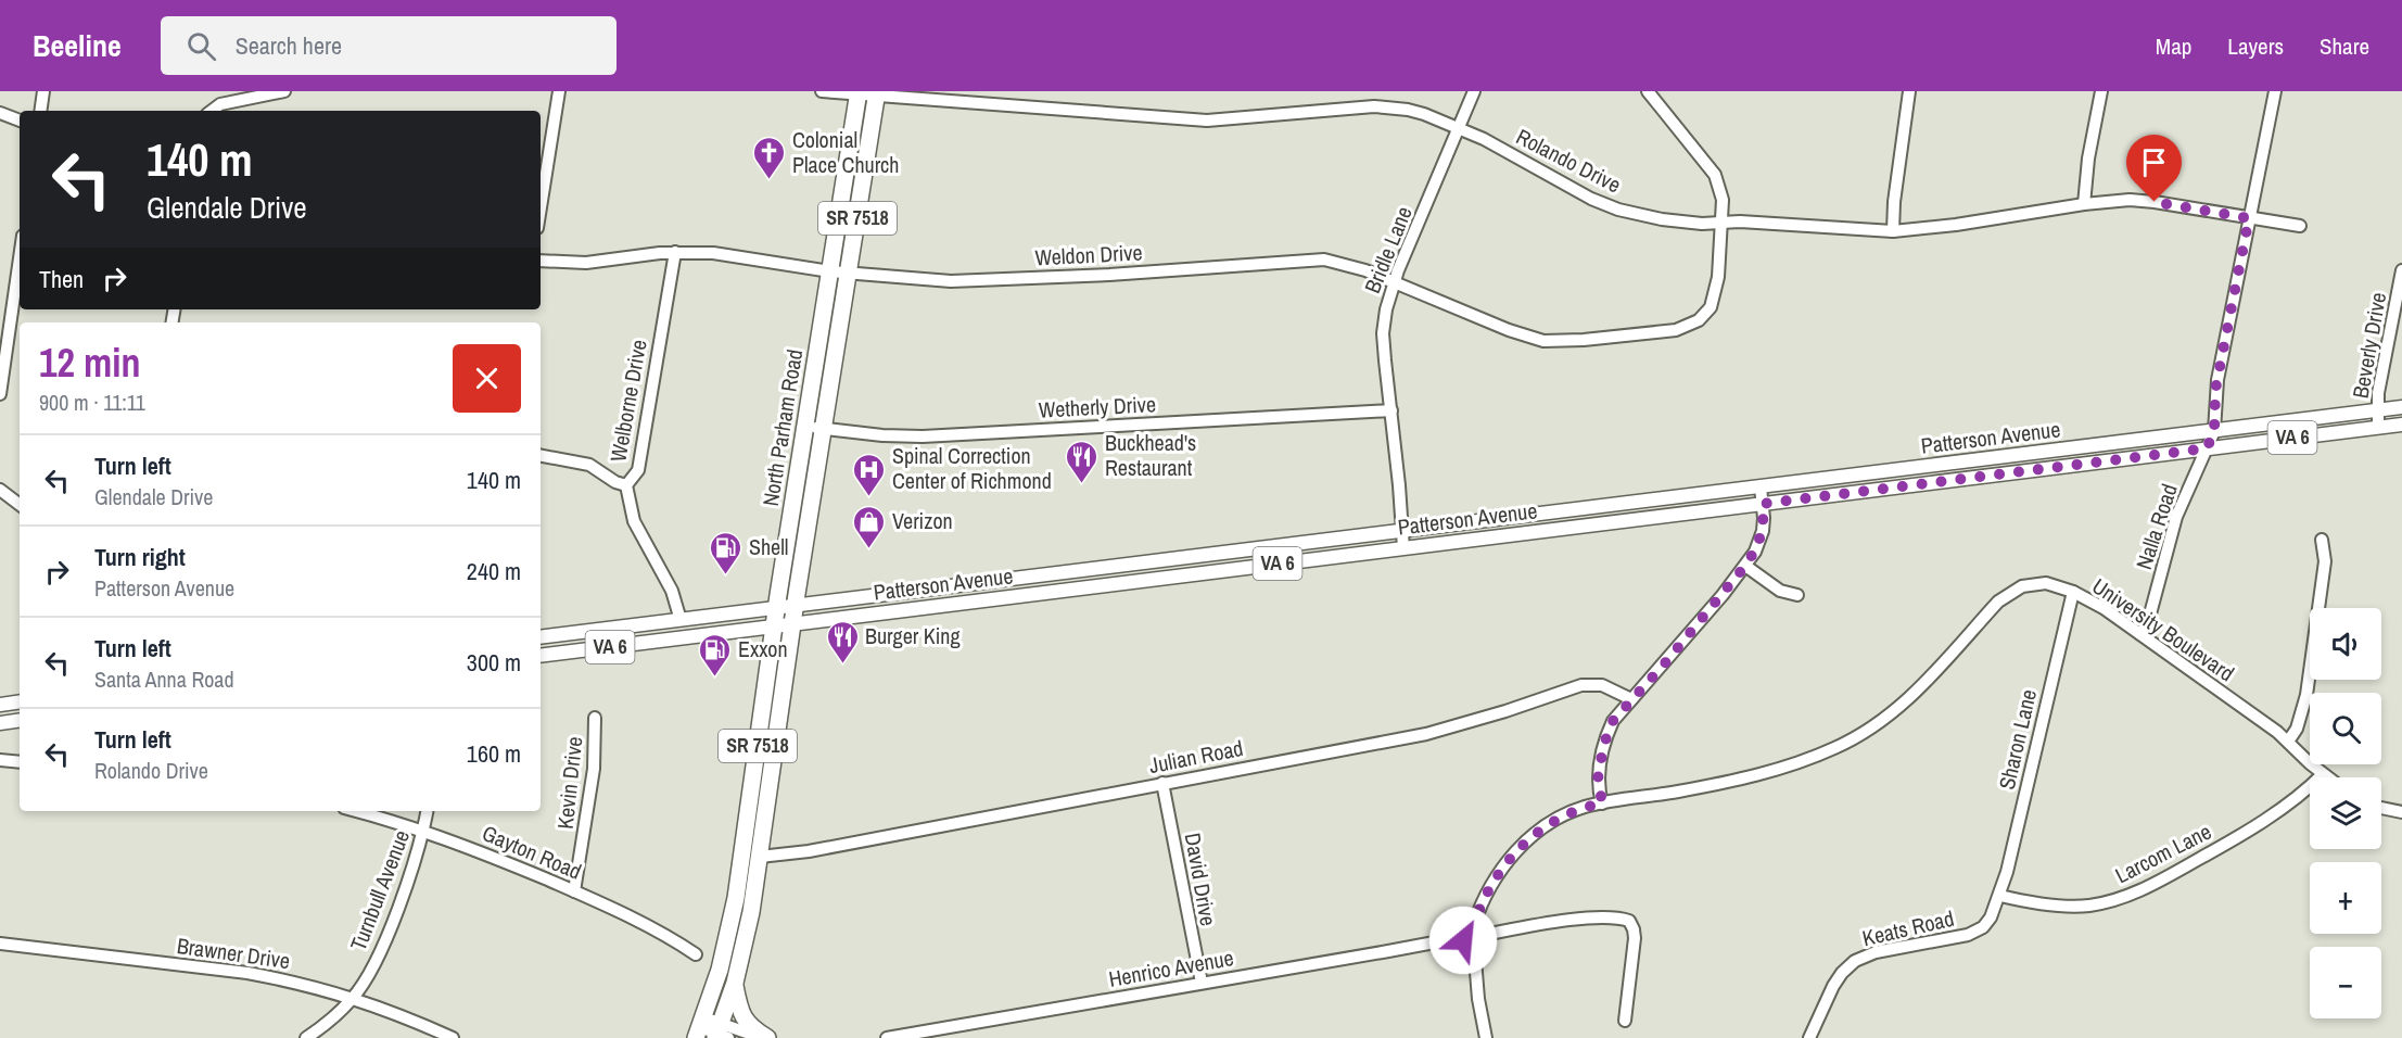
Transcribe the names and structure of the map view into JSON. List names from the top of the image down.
{
  "streets": {
    "highway": ["SR 7518", "North Parham Road"],
    "main road": ["Patterson Avenue", "VA 6"],
    "street": [
      "Rolando Drive",
      "Bridle Lane",
      "Weldon Drive",
      "Beverly Drive",
      "Welborne Drive",
      "Wetherly Drive",
      "Nalla Road",
      "University Boulevard",
      "Sharon Lane",
      "Julian Road",
      "Kevin Drive",
      "Gayton Road",
      "Larcom Lane",
      "David Drive",
      "Turnbull Avenue",
      "Keats Road",
      "Brawner Drive",
      "Henrico Avenue"
    ]
  },
  "crossings": [
    ["Rolando Drive", "Bridle Lane"],
    ["Rolando Drive", "Weldon Drive"],
    ["Rolando Drive", "North Parham Road"],
    ["Bridle Lane", "Weldon Drive"],
    ["Bridle Lane", "Wetherly Drive"],
    ["Bridle Lane", "Patterson Avenue"],
    ["Weldon Drive", "Welborne Drive"],
    ["Weldon Drive", "North Parham Road"],
    ["Beverly Drive", "Patterson Avenue"],
    ["Welborne Drive", "Patterson Avenue"],
    ["Wetherly Drive", "North Parham Road"],
    ["North Parham Road", "Patterson Avenue"],
    ["North Parham Road", "Julian Road"],
    ["Patterson Avenue", "Nalla Road"],
    ["Nalla Road", "University Boulevard"],
    ["University Boulevard", "Sharon Lane"],
    ["University Boulevard", "Larcom Lane"],
    ["University Boulevard", "Henrico Avenue"],
    ["Sharon Lane", "Larcom Lane"],
    ["Sharon Lane", "Keats Road"],
    ["Julian Road", "David Drive"],
    ["Kevin Drive", "Gayton Road"],
    ["Gayton Road", "Turnbull Avenue"],
    ["Larcom Lane", "Keats Road"],
    ["David Drive", "Henrico Avenue"],
    ["Turnbull Avenue", "Brawner Drive"]
  ],
  "places": {
    "church": ["Colonial Place Church"],
    "restaurant": ["Buckhead's Restaurant", "Burger King"],
    "hospital": ["Spinal Correction Center of Richmond"],
    "shop": ["Verizon"],
    "fuel station": ["Shell", "Exxon"]
  },
  "page": {
    "header": "Beeline",
    "search": "Search here",
    "nav": ["Map", "Layers", "Share"],
    "turn": ["140 m", "Glendale Drive"],
    "then": "Then",
    "heading": ["12 min", "900 m · 11:11"],
    "list": [
      {
        "name": "Turn left",
        "note": "Glendale Drive",
        "value": "140 m"
      },
      {
        "name": "Turn right",
        "note": "Patterson Avenue",
        "value": "240 m"
      },
      {
        "name": "Turn left",
        "note": "Santa Anna Road",
        "value": "300 m"
      },
      {
        "name": "Turn left",
        "note": "Rolando Drive",
        "value": "160 m"
      }
    ],
    "map_buttons": ["+", "−"]
  }
}
